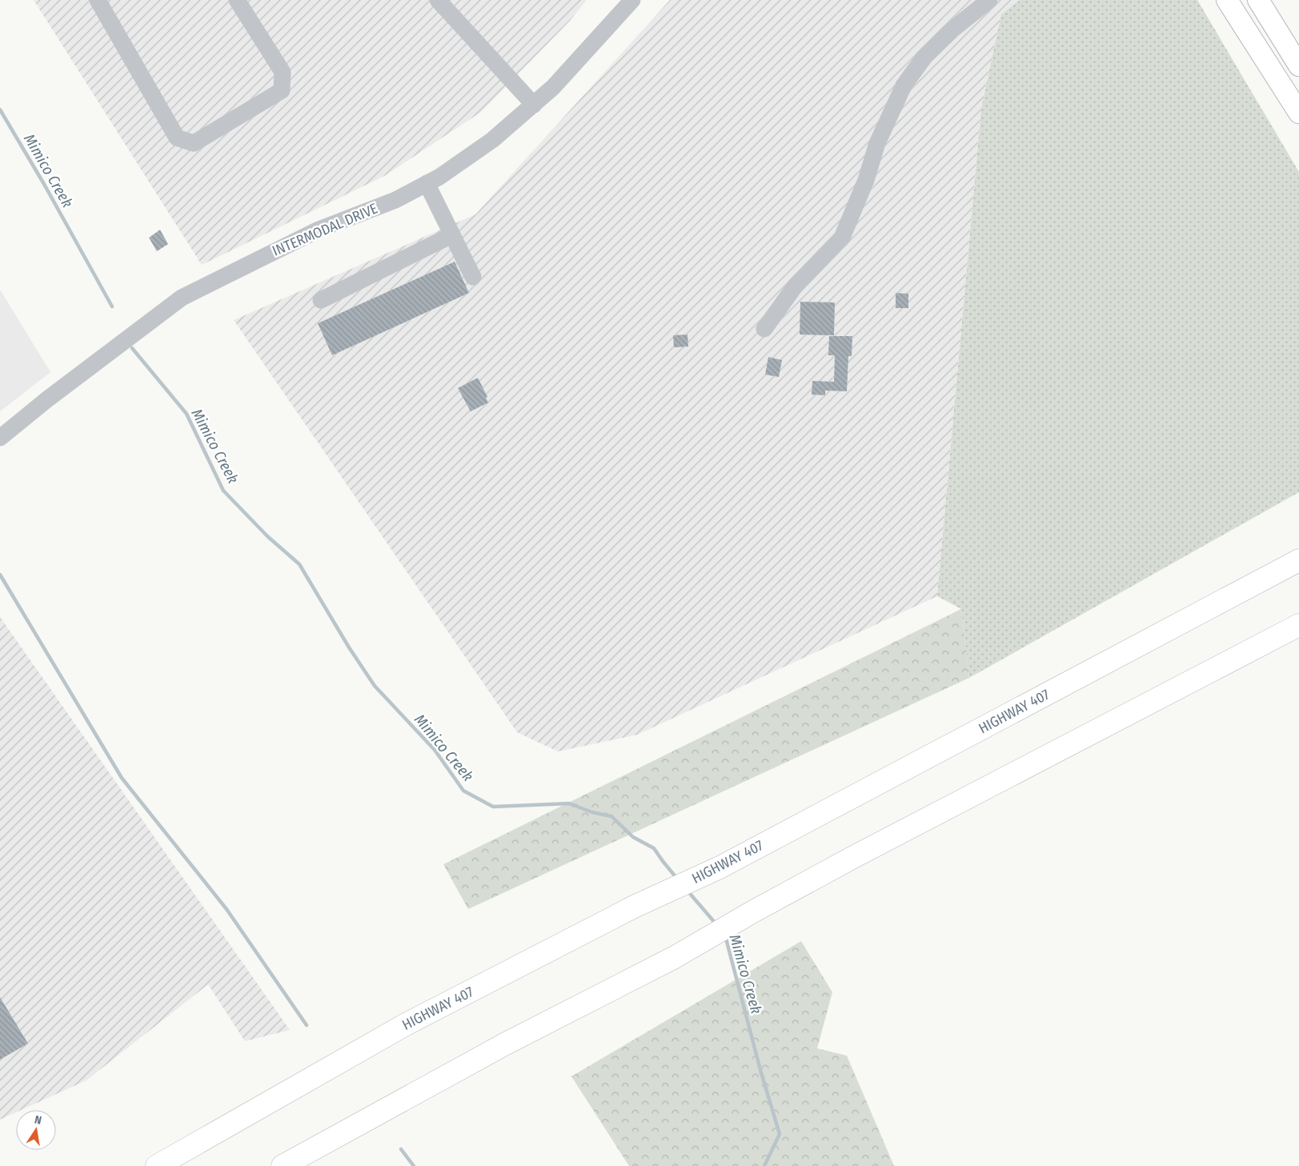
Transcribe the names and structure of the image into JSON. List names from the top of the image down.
{
  "streets": {
    "highway": ["HIGHWAY 407"],
    "street": ["INTERMODAL DRIVE"]
  },
  "water": ["Mimico Creek"],
  "north": "top"
}
